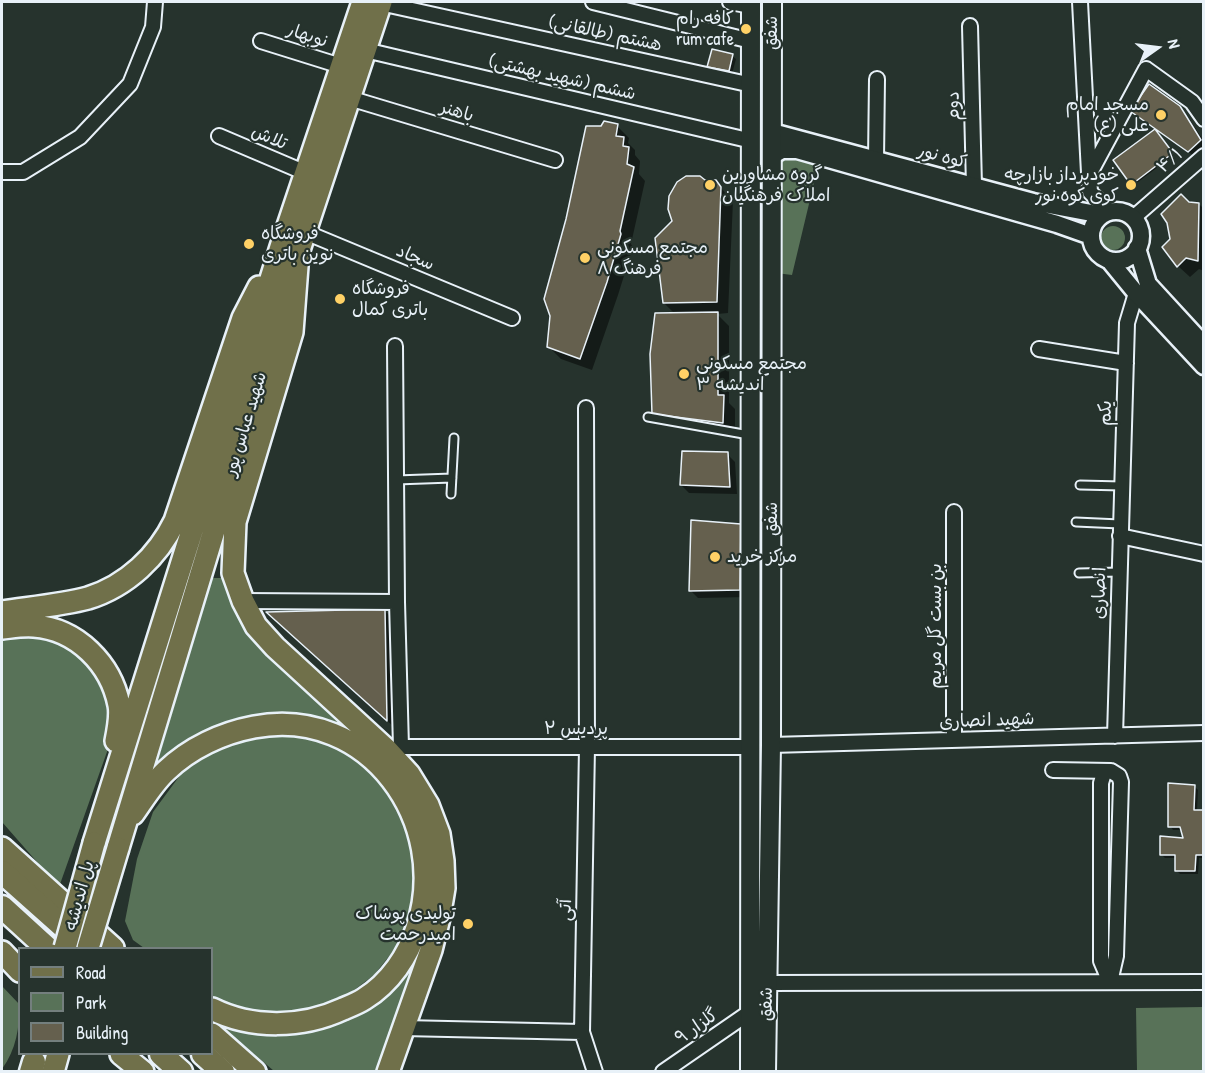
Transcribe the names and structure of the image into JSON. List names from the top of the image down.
{
  "streets": {
    "main road": ["شفق", "شهید عباس پور", "پل اندیشه"],
    "street": [
      "هشتم (طالقانی)",
      "نوبهار",
      "ششم (شهید بهشتی)",
      "دوم",
      "باهنر",
      "تلاش",
      "کوه نور",
      "۴/۱",
      "سجاد",
      "یکم",
      "انصاری",
      "بن بست گل مریم",
      "شهید انصاری",
      "پردیس ۲",
      "آتی",
      "گلزار ۹"
    ]
  },
  "crossings": [
    ["شفق", "هشتم (طالقانی)"],
    ["شفق", "ششم (شهید بهشتی)"],
    ["شفق", "کوه نور"],
    ["شفق", "شهید انصاری"],
    ["شفق", "پردیس ۲"],
    ["شفق", "گلزار ۹"],
    ["هشتم (طالقانی)", "شهید عباس پور"],
    ["نوبهار", "شهید عباس پور"],
    ["ششم (شهید بهشتی)", "شهید عباس پور"],
    ["دوم", "کوه نور"],
    ["باهنر", "شهید عباس پور"],
    ["تلاش", "شهید عباس پور"],
    ["کوه نور", "۴/۱"],
    ["سجاد", "شهید عباس پور"],
    ["یکم", "انصاری"],
    ["شهید عباس پور", "پل اندیشه"],
    ["انصاری", "شهید انصاری"],
    ["بن بست گل مریم", "شهید انصاری"],
    ["پردیس ۲", "آتی"]
  ],
  "places": [
    "کافه رام rum cafe",
    "مسجد امام علی (ع)",
    "گروه مشاورین املاک فرهنگیان",
    "خودپرداز بازارچه کوی کوه نور",
    "فروشگاه نوین باتری",
    "مجتمع مسکونی فرهنگ ۸",
    "فروشگاه باتری کمال",
    "مجتمع مسکونی اندیشه ۳",
    "مرکز خرید",
    "تولیدی پوشاک امیدرحمت"
  ],
  "legend": ["Road", "Park", "Building"],
  "north": "right"
}
